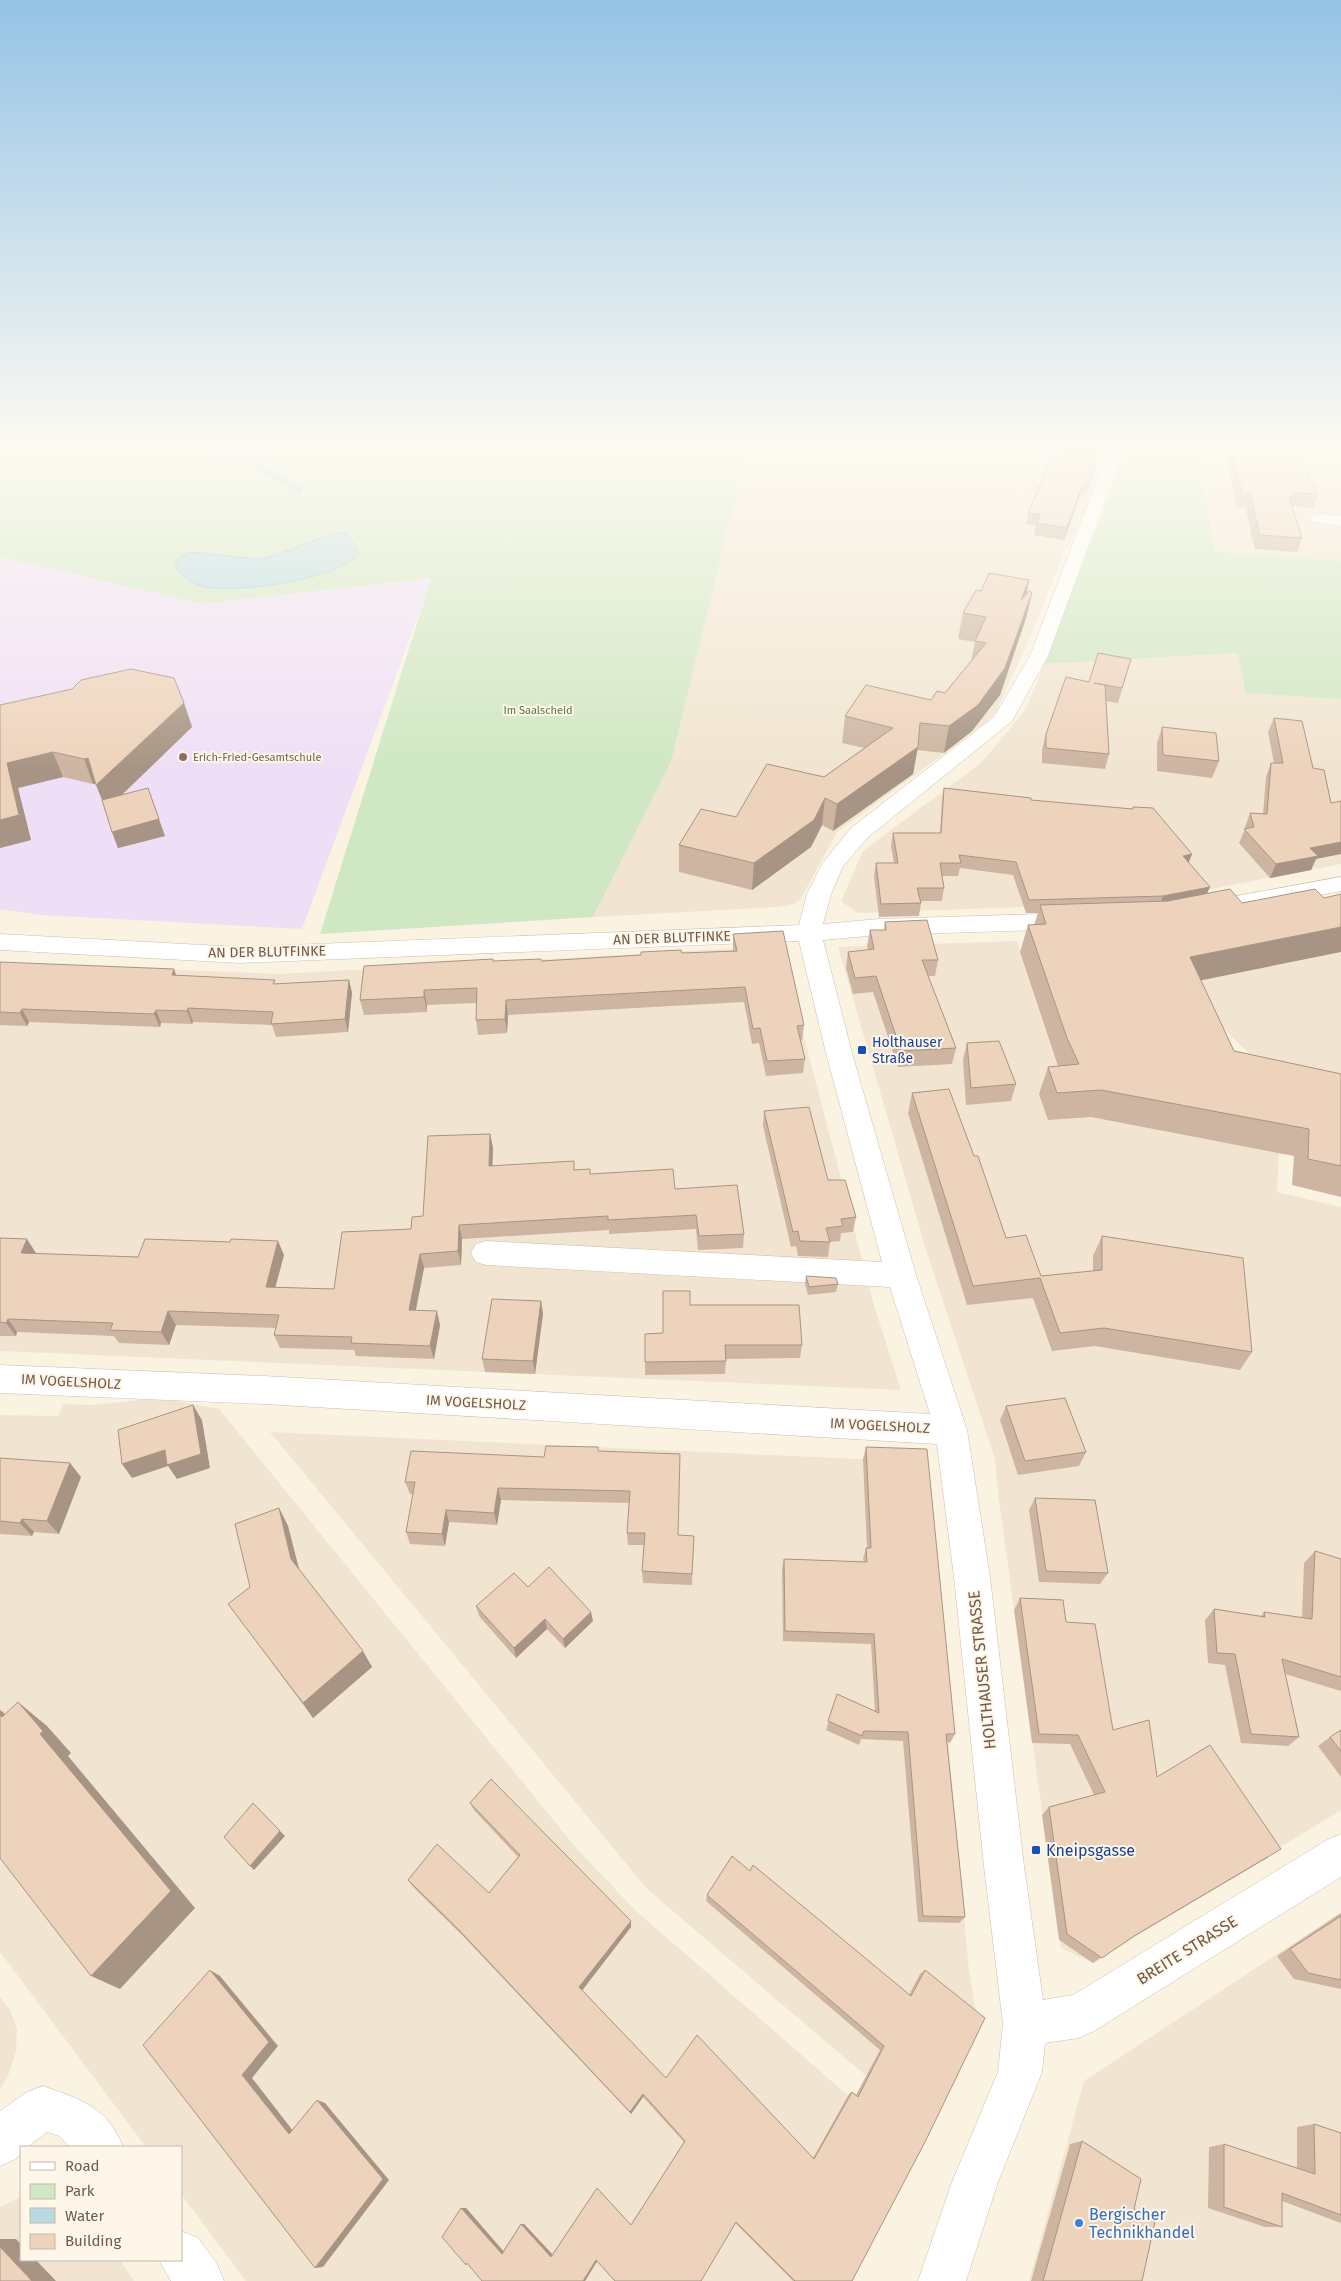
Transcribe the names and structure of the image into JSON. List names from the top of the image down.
{
  "streets": {
    "street": [
      "AN DER BLUTFINKE",
      "IM VOGELSHOLZ",
      "HOLTHAUSER STRASSE",
      "BREITE STRASSE"
    ]
  },
  "crossings": [
    ["AN DER BLUTFINKE", "HOLTHAUSER STRASSE"],
    ["IM VOGELSHOLZ", "HOLTHAUSER STRASSE"],
    ["HOLTHAUSER STRASSE", "BREITE STRASSE"]
  ],
  "parks": ["Im Saalscheid"],
  "places": {
    "other": ["Erich-Fried-Gesamtschule", "Bergischer Technikhandel"],
    "transit": ["Holthauser Straße", "Kneipsgasse"]
  },
  "legend": [
    "Road",
    "Park",
    "Water",
    "Building"
  ]
}
